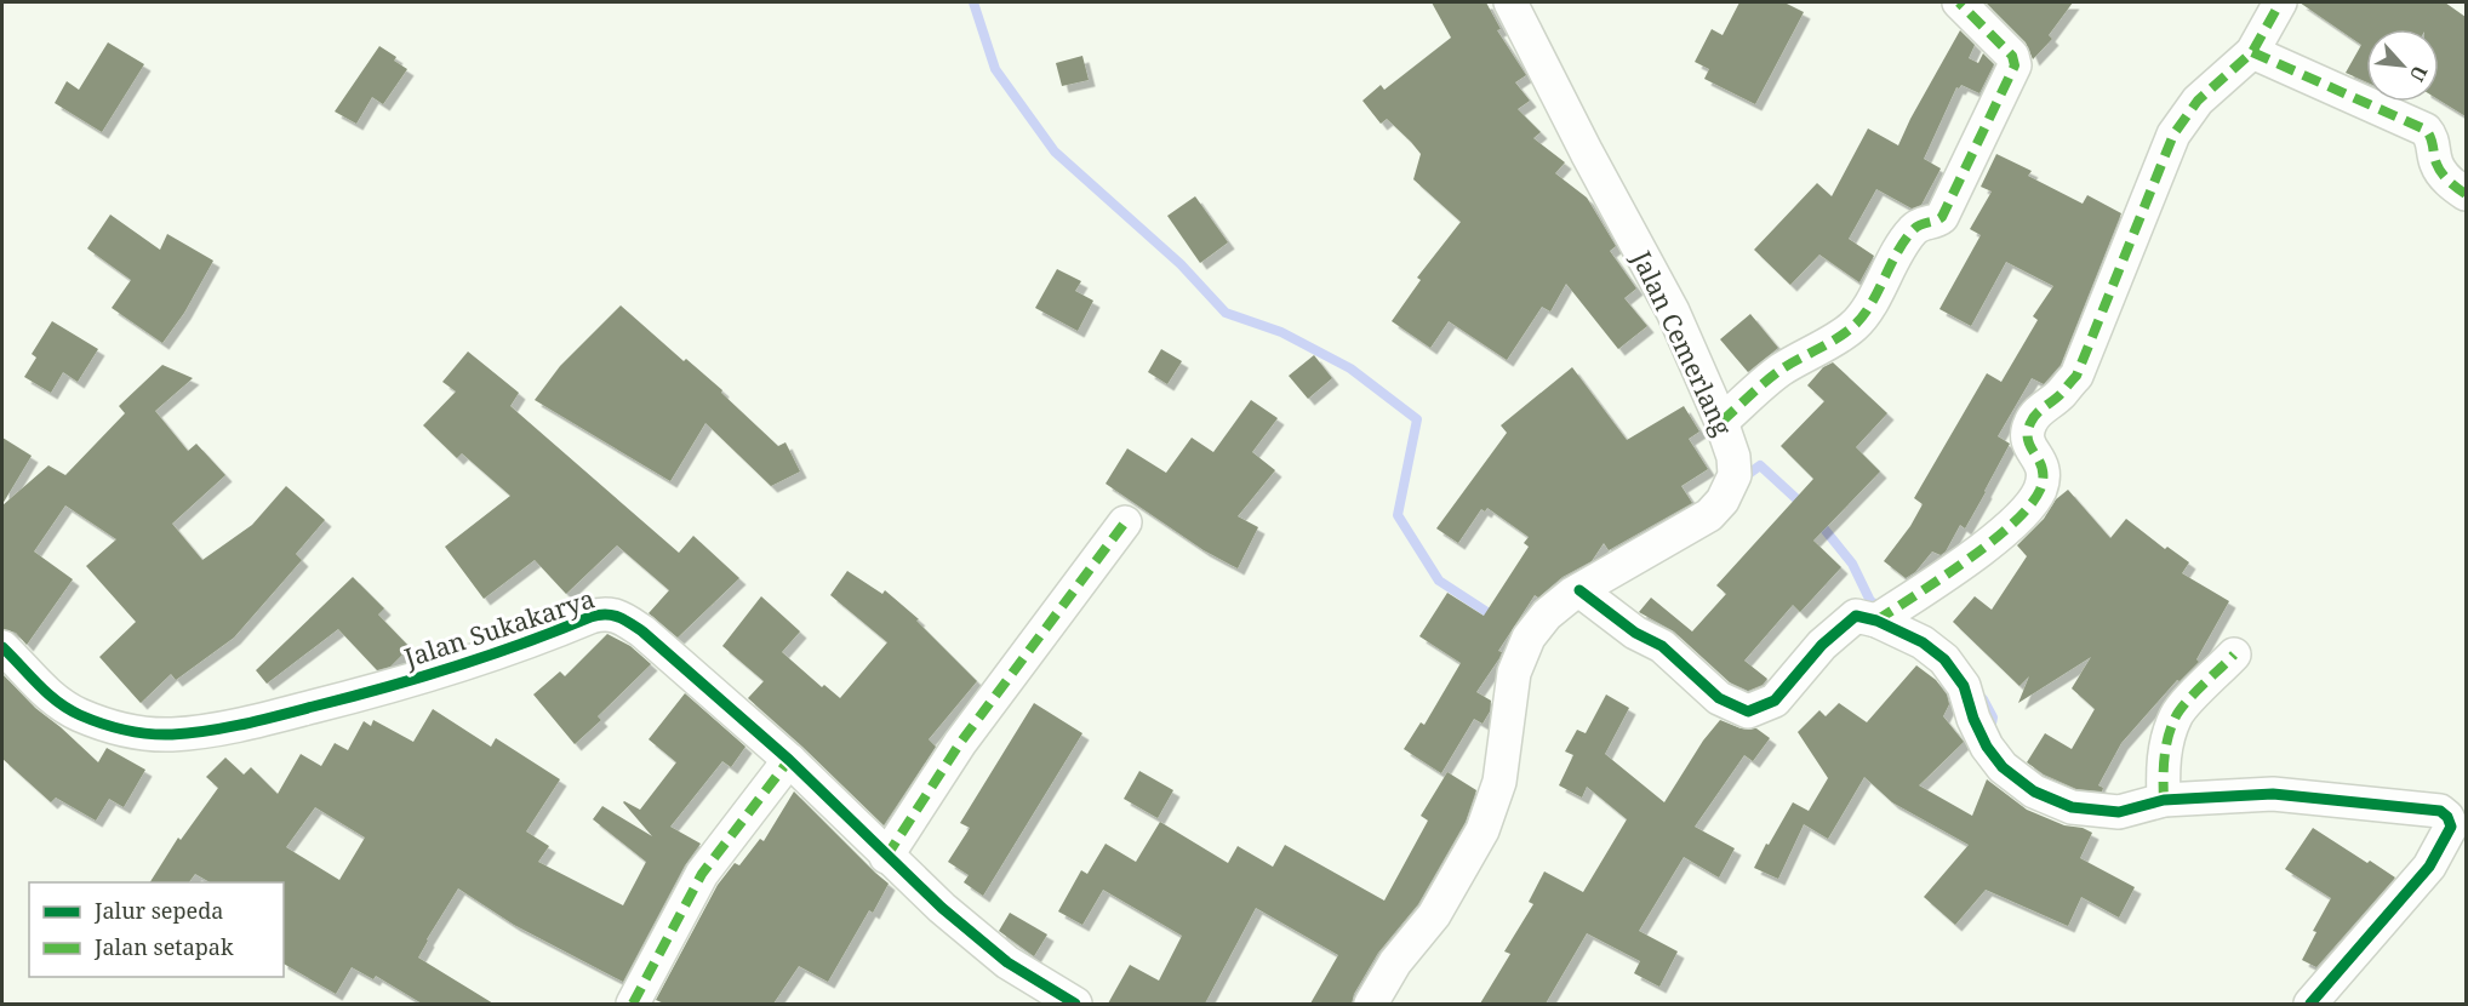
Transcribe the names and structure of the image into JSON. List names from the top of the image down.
{
  "streets": {
    "street": ["Jalan Cemerlang", "Jalan Sukakarya"]
  },
  "legend": ["Jalur sepeda", "Jalan setapak"],
  "north": "bottom right"
}
